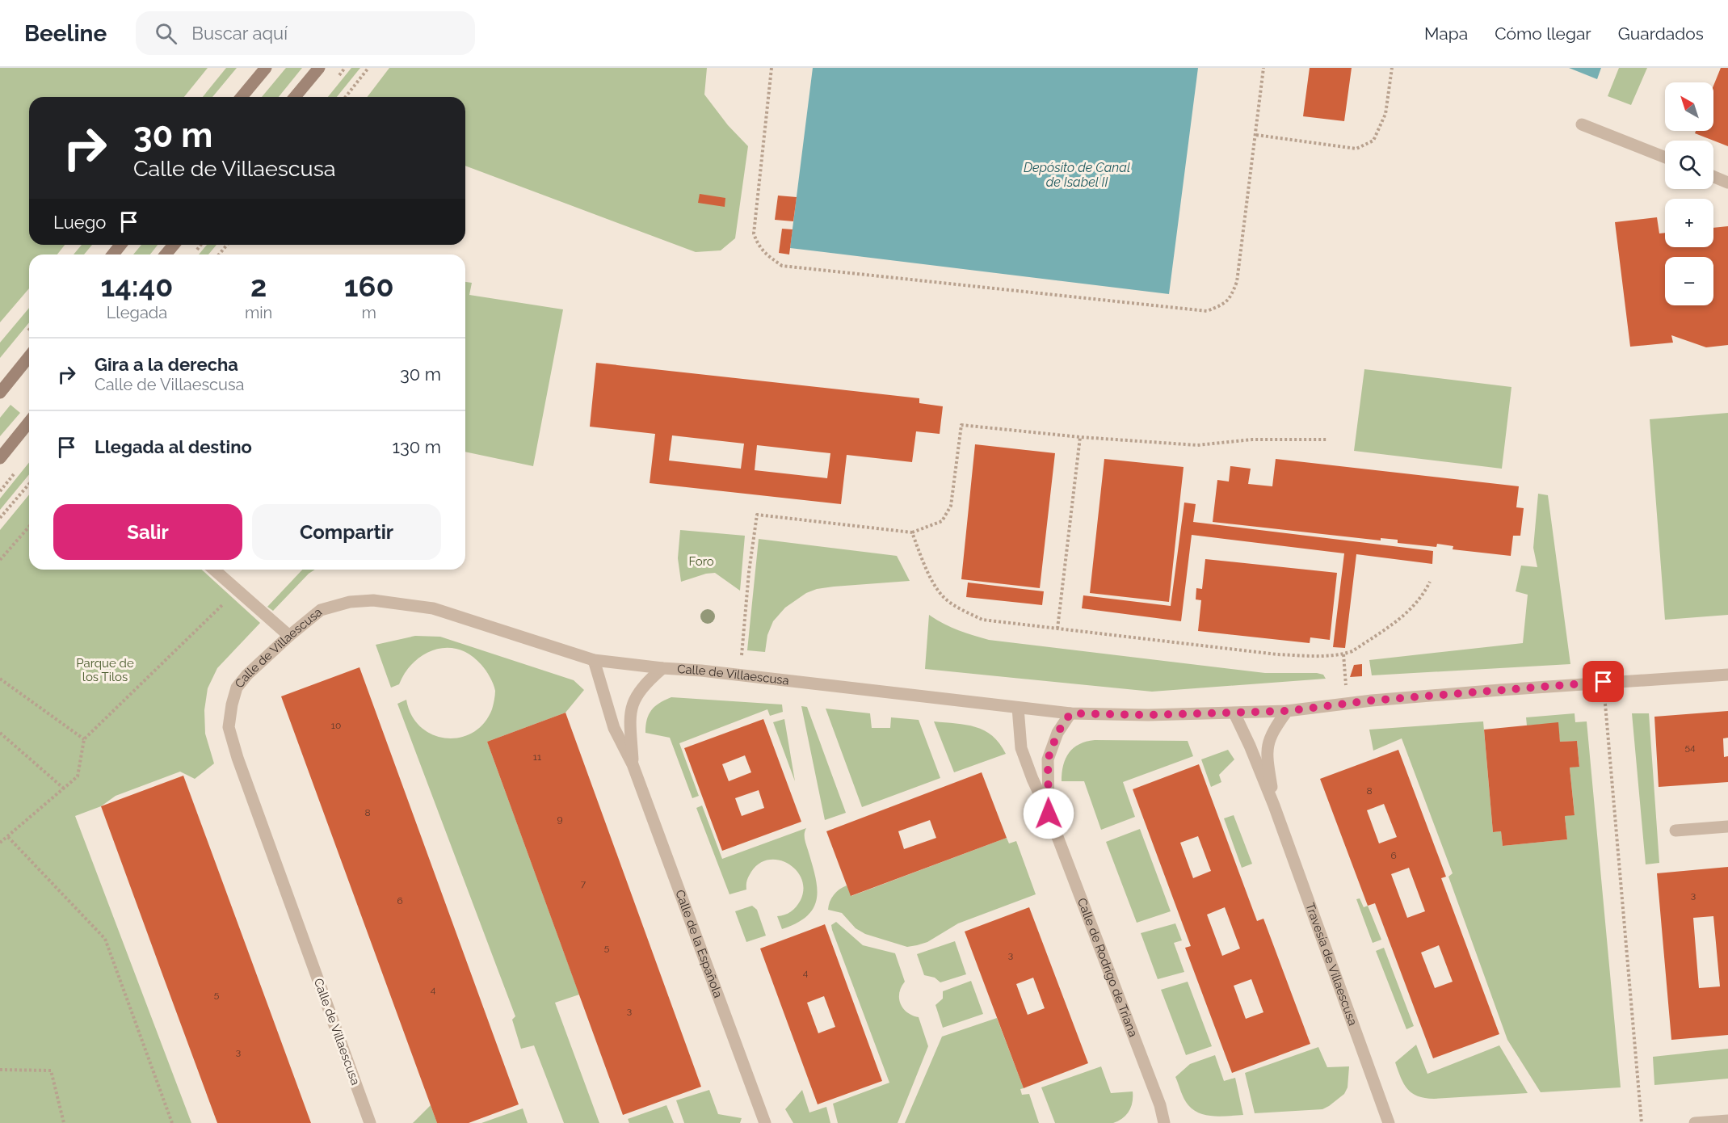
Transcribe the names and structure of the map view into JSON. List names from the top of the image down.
{
  "streets": {
    "street": [
      "Calle de Villaescusa",
      "Calle de la Española",
      "Travesía de Villaescusa",
      "Calle de Rodrigo de Triana"
    ]
  },
  "crossings": [
    ["Calle de Villaescusa", "Calle de la Española"],
    ["Calle de Villaescusa", "Travesía de Villaescusa"],
    ["Calle de Villaescusa", "Calle de Rodrigo de Triana"]
  ],
  "water": ["Depósito de Canal de Isabel II"],
  "parks": ["Foro", "Parque de los Tilos"],
  "house_numbers": [
    "10",
    "54",
    "11",
    "8",
    "8",
    "9",
    "6",
    "7",
    "3",
    "6",
    "5",
    "3",
    "4",
    "4",
    "5",
    "3",
    "3"
  ],
  "north": "top left",
  "page": {
    "header": "Beeline",
    "search": "Buscar aquí",
    "nav": ["Mapa", "Cómo llegar", "Guardados"],
    "map_buttons": ["+", "−"],
    "turn": ["30 m", "Calle de Villaescusa"],
    "then": "Luego",
    "eta": [
      "14:40",
      "Llegada",
      "2",
      "min",
      "160",
      "m"
    ],
    "list": [
      {
        "name": "Gira a la derecha",
        "note": "Calle de Villaescusa",
        "value": "30 m"
      },
      {
        "name": "Llegada al destino",
        "value": "130 m"
      }
    ],
    "buttons": ["Salir", "Compartir"]
  }
}
